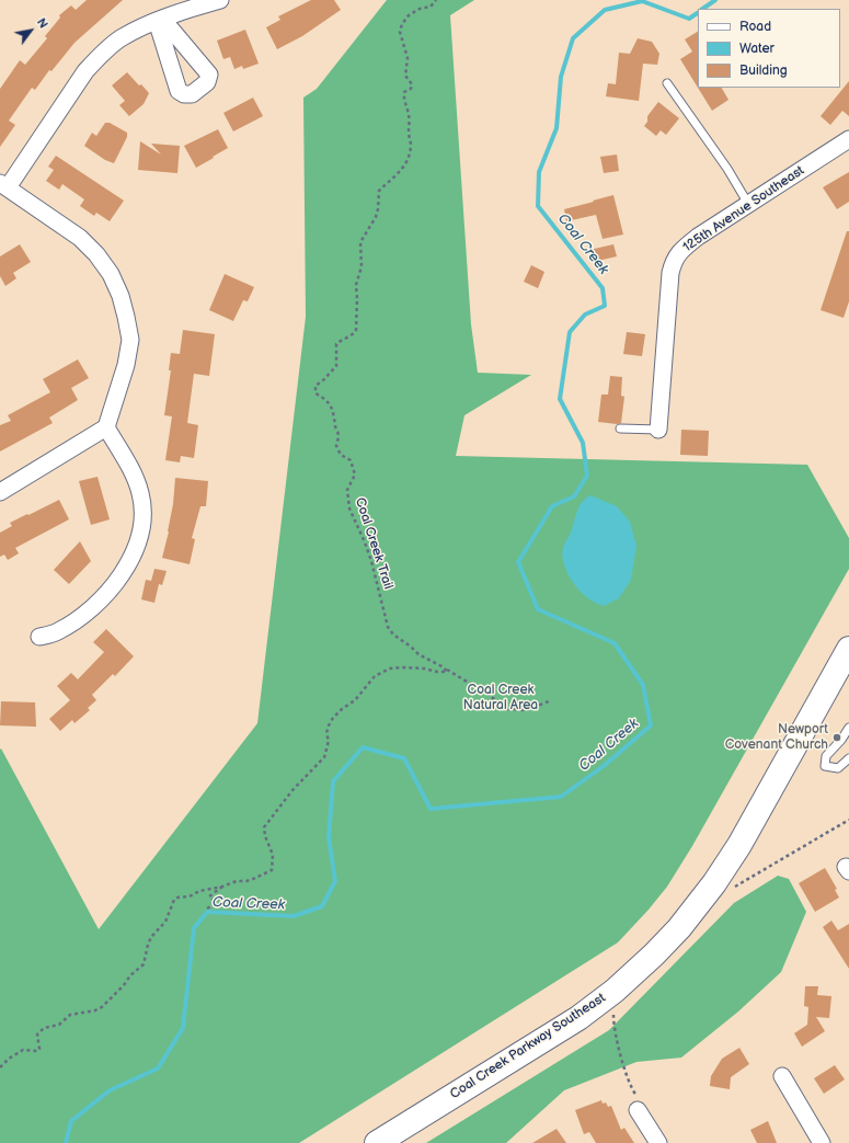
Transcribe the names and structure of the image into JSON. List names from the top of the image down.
{
  "streets": {
    "main road": ["Coal Creek Parkway Southeast"],
    "street": ["125th Avenue Southeast"],
    "path": ["Coal Creek Trail"]
  },
  "water": ["Coal Creek"],
  "parks": ["Coal Creek Natural Area"],
  "places": ["Newport Covenant Church"],
  "legend": ["Road", "Water", "Building"],
  "north": "top right"
}
